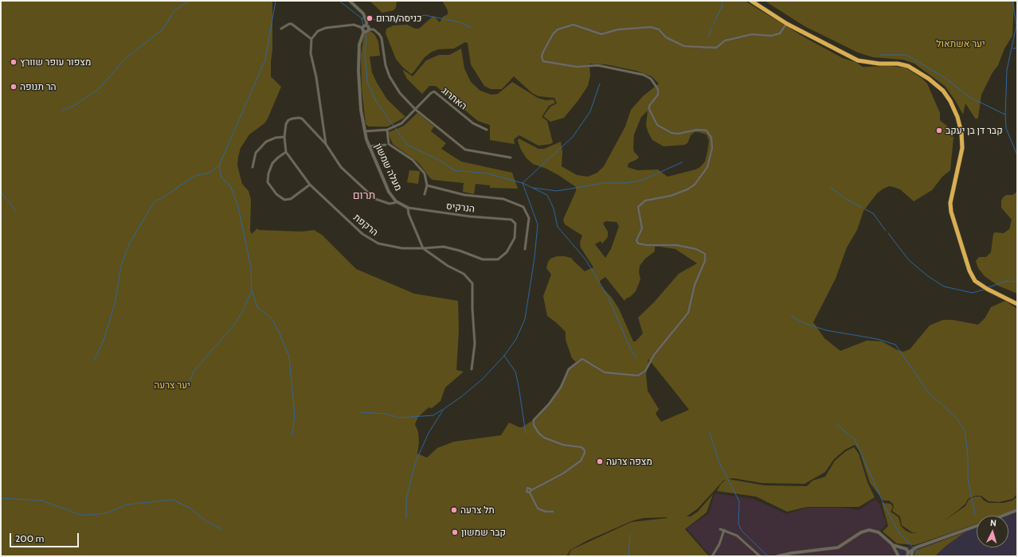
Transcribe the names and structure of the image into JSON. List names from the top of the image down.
{
  "streets": {
    "street": [
      "האתרוג",
      "מעלה שמשון",
      "הנרקיס",
      "הרקפת"
    ]
  },
  "crossings": [
    ["מעלה שמשון", "הנרקיס"],
    ["הנרקיס", "הרקפת"]
  ],
  "districts": ["תרום"],
  "parks": ["יער אשתאול", "יער צרעה"],
  "places": [
    "כניסה/תרום",
    "מצפור עופר שוורץ",
    "הר תנופה",
    "קבר דן בן יעקב",
    "מצפה צרעה",
    "תל צרעה",
    "קבר שמשון"
  ],
  "scale_bar": "200 m",
  "north": "top"
}
